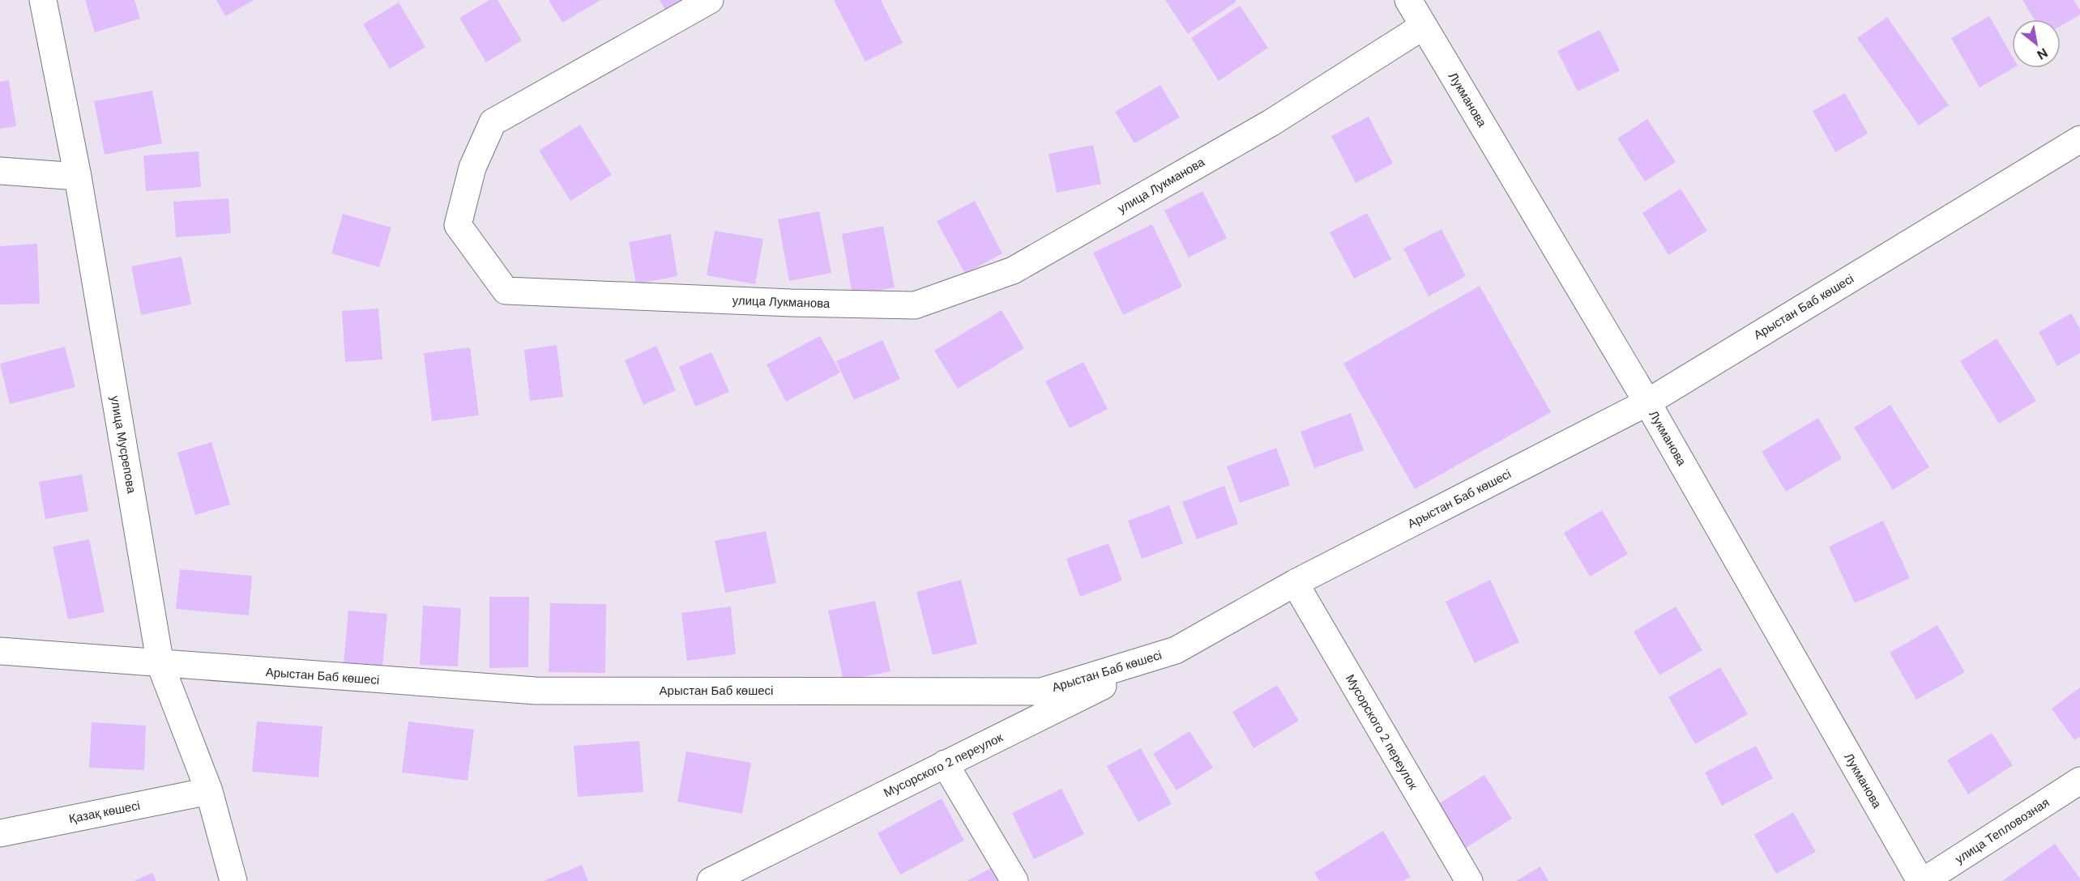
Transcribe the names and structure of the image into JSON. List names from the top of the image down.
{
  "streets": {
    "street": [
      "Лукманова",
      "улица Лукманова",
      "Арыстан Баб көшесі",
      "улица Мусрепова",
      "Мусорского 2 переулок",
      "Қазақ көшесі",
      "улица Тепловозная"
    ]
  },
  "crossings": [
    ["Лукманова", "улица Лукманова"],
    ["Лукманова", "Арыстан Баб көшесі"],
    ["Лукманова", "улица Тепловозная"],
    ["Арыстан Баб көшесі", "улица Мусрепова"],
    ["Арыстан Баб көшесі", "Мусорского 2 переулок"],
    ["улица Мусрепова", "Қазақ көшесі"]
  ],
  "north": "bottom right"
}
